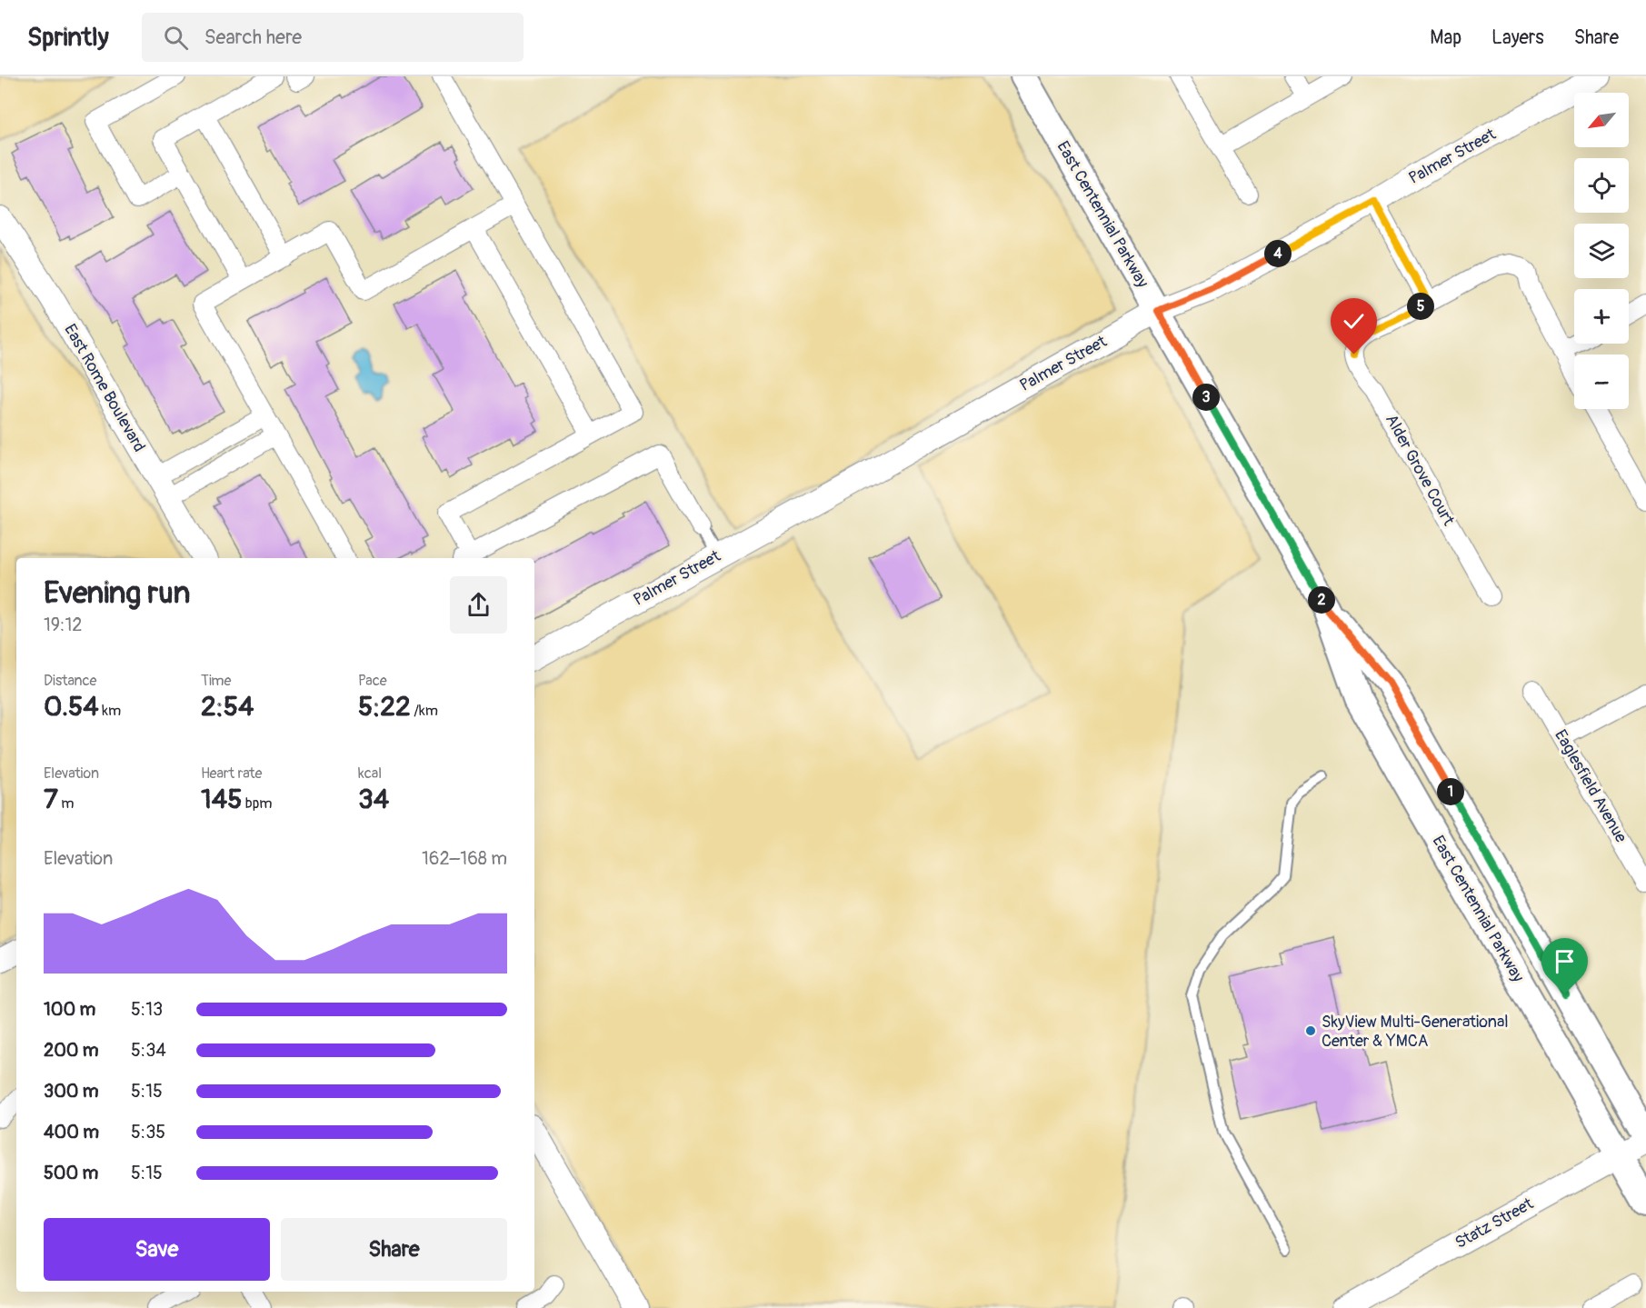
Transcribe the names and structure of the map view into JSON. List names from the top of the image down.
{
  "streets": {
    "main road": ["East Centennial Parkway"],
    "street": [
      "Palmer Street",
      "East Rome Boulevard",
      "Alder Grove Court",
      "Eaglesfield Avenue",
      "Statz Street"
    ]
  },
  "crossings": [
    ["Palmer Street", "East Centennial Parkway"],
    ["East Centennial Parkway", "Statz Street"]
  ],
  "places": ["SkyView Multi-Generational Center & YMCA"],
  "north": "bottom left",
  "page": {
    "header": "Sprintly",
    "search": "Search here",
    "nav": ["Map", "Layers", "Share"],
    "map_buttons": ["+", "−"],
    "pins": [
      "4",
      "5",
      "3",
      "2",
      "1"
    ],
    "heading": ["Evening run", "19:12"],
    "stats": [
      ["Distance", "0.54 km"],
      ["Time", "2:54"],
      ["Pace", "5:22 /km"],
      ["Elevation", "7 m"],
      ["Heart rate", "145 bpm"],
      ["kcal", "34"]
    ],
    "chart": ["Elevation", "162–168 m"],
    "list": [
      {
        "name": "100 m",
        "note": "5:13"
      },
      {
        "name": "200 m",
        "note": "5:34"
      },
      {
        "name": "300 m",
        "note": "5:15"
      },
      {
        "name": "400 m",
        "note": "5:35"
      },
      {
        "name": "500 m",
        "note": "5:15"
      }
    ],
    "buttons": ["Save", "Share"]
  }
}
